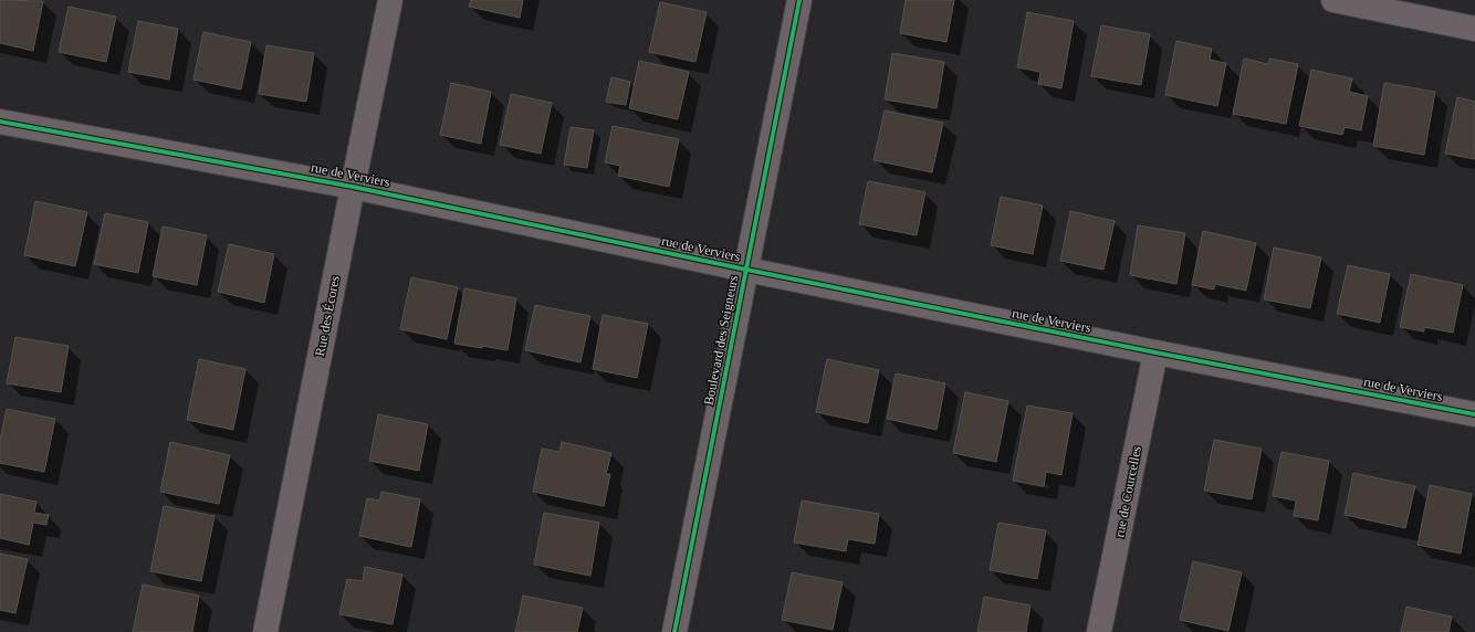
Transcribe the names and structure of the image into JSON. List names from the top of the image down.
{
  "streets": {
    "street": [
      "rue de Verviers",
      "Rue des Écores",
      "Boulevard des Seigneurs",
      "rue de Courcelles"
    ]
  },
  "crossings": [
    ["rue de Verviers", "Rue des Écores"],
    ["rue de Verviers", "Boulevard des Seigneurs"],
    ["rue de Verviers", "rue de Courcelles"]
  ]
}
